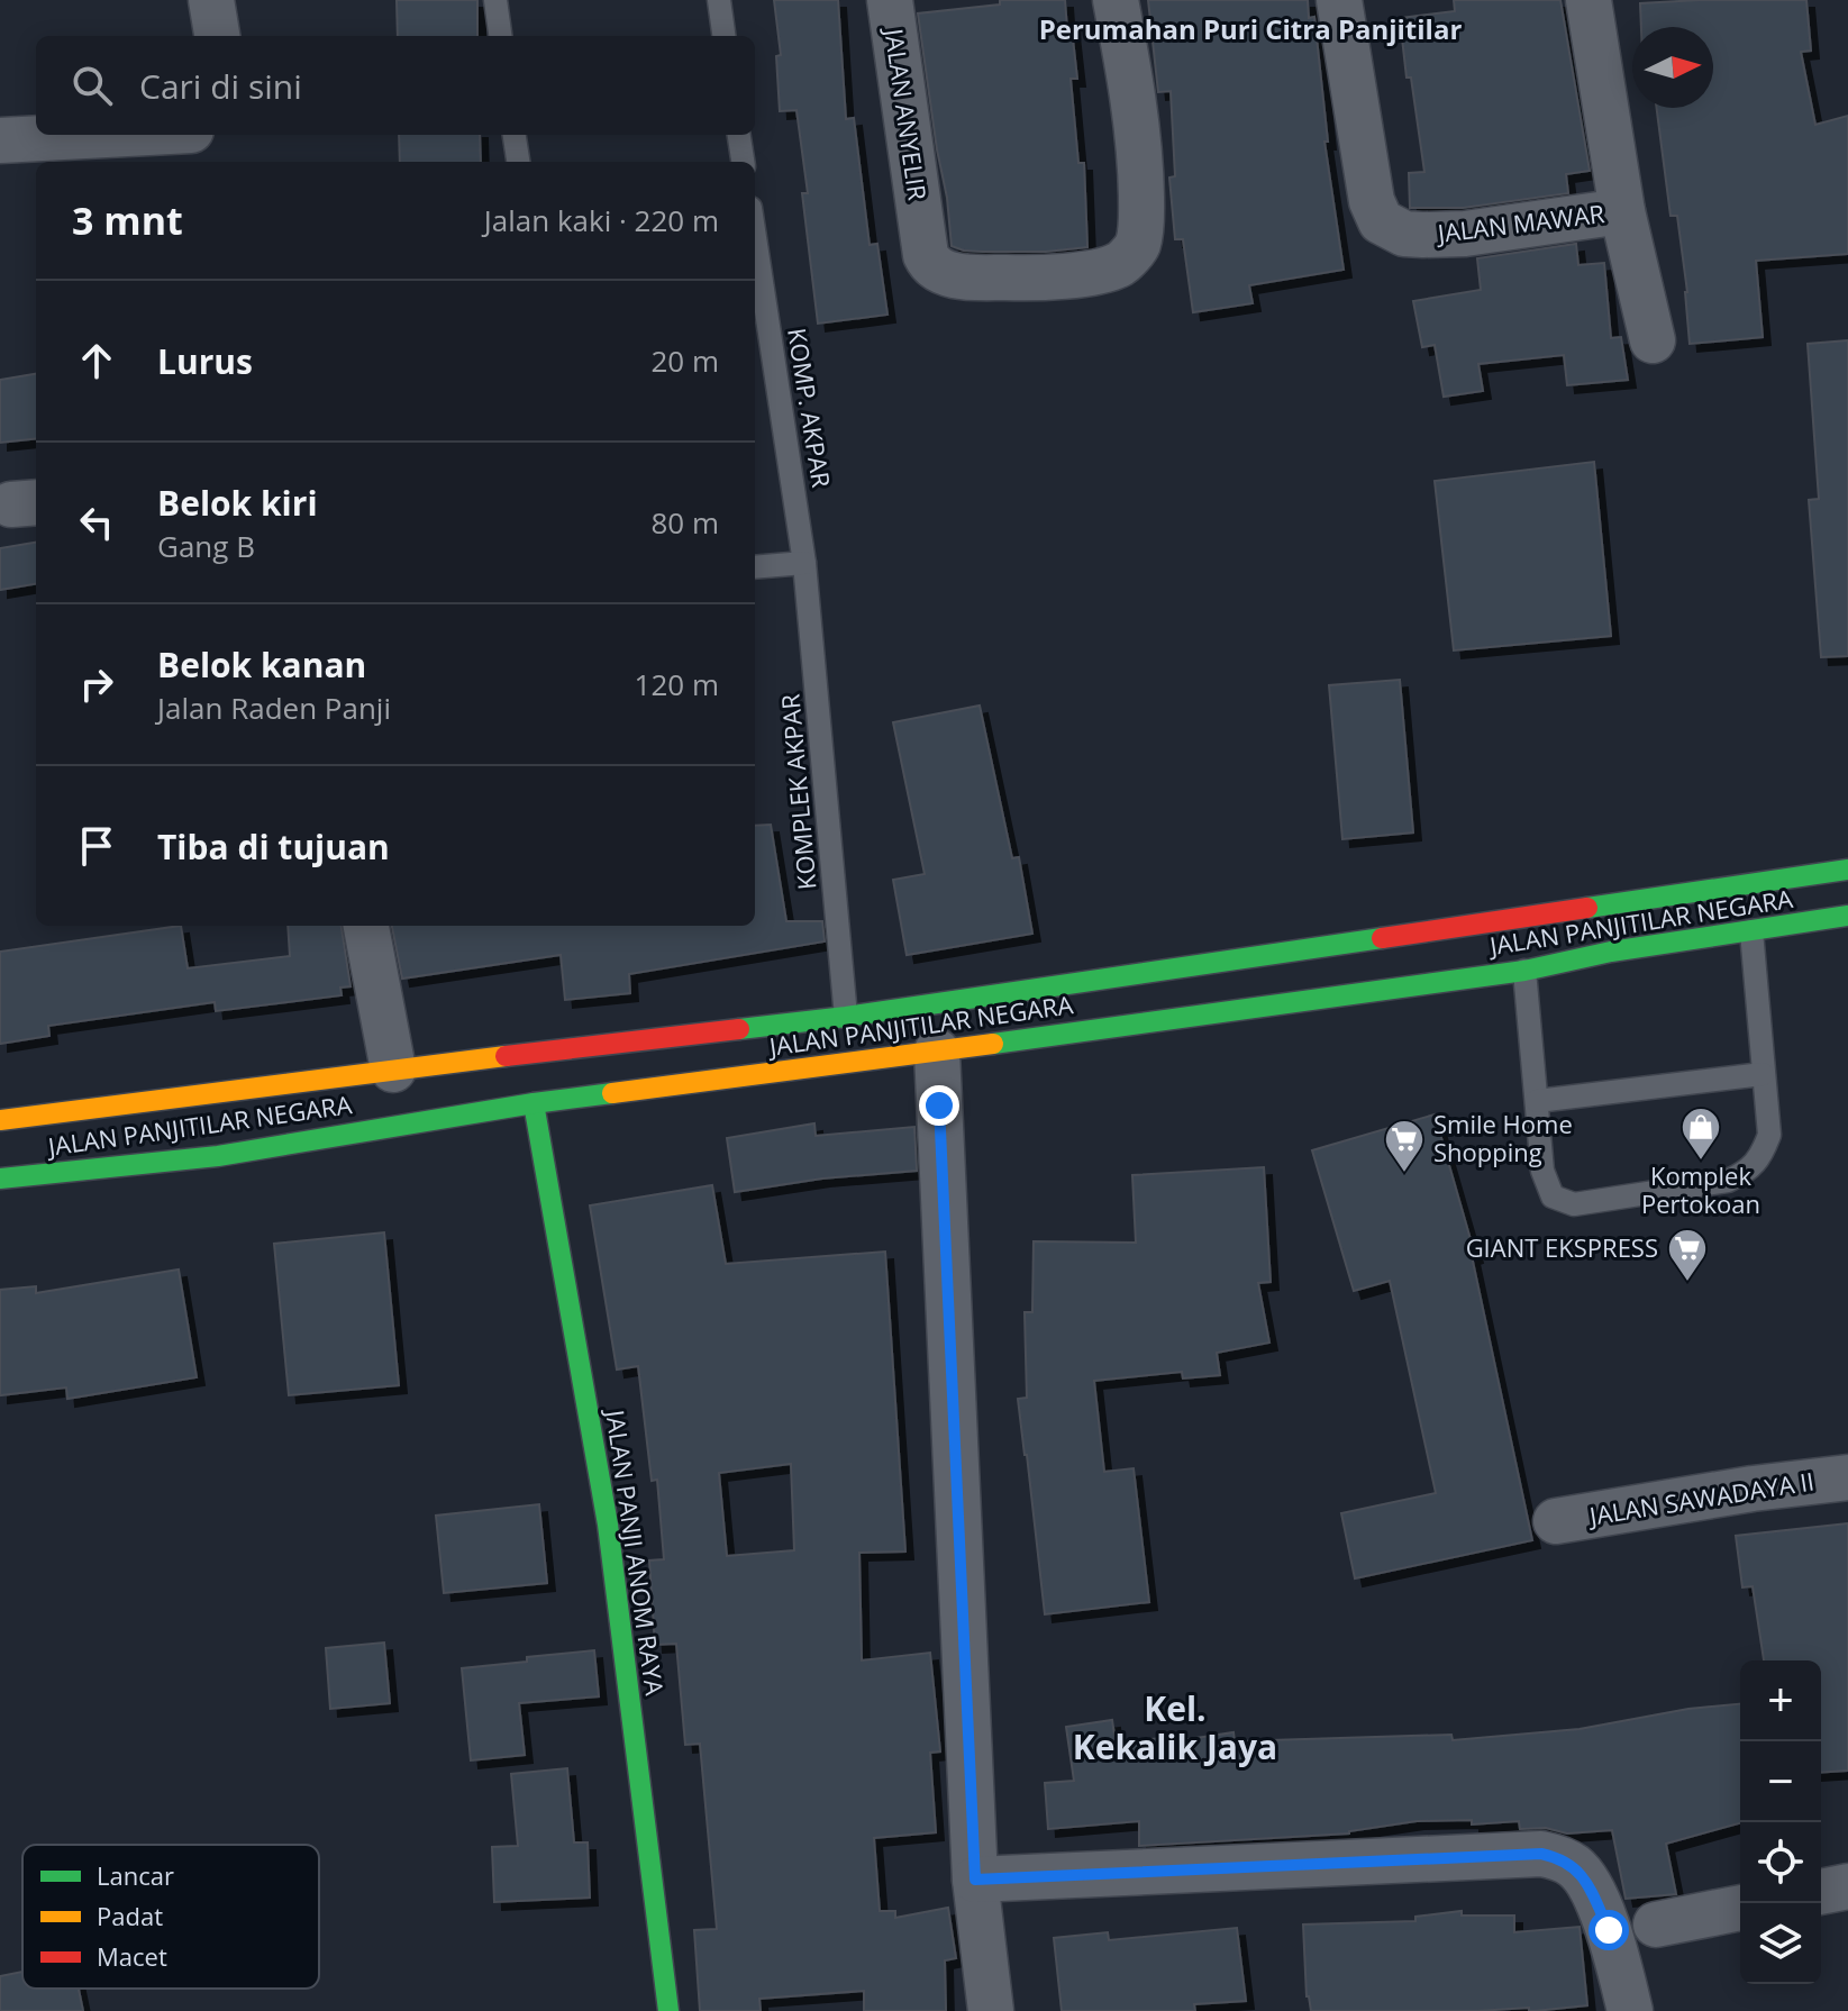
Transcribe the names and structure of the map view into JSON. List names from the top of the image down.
{
  "streets": {
    "main road": ["JALAN PANJITILAR NEGARA", "JALAN PANJI ANOM RAYA"],
    "street": ["JALAN ANYELIR", "JALAN MAWAR", "JALAN SAWADAYA II"],
    "lane": ["KOMP. AKPAR", "KOMPLEK AKPAR"]
  },
  "crossings": [
    ["KOMP. AKPAR", "KOMPLEK AKPAR"],
    ["JALAN PANJITILAR NEGARA", "JALAN PANJI ANOM RAYA"]
  ],
  "districts": ["Perumahan Puri Citra Panjitilar", "Kel. Kekalik Jaya"],
  "places": {
    "shop": ["Komplek Pertokoan"],
    "supermarket": ["Smile Home Shopping", "GIANT EKSPRESS"]
  },
  "legend": ["Lancar", "Padat", "Macet"],
  "north": "right",
  "page": {
    "search": "Cari di sini",
    "heading": ["3 mnt", "Jalan kaki · 220 m"],
    "list": [
      ["Lurus", "20 m"],
      ["Belok kiri", "Gang B", "80 m"],
      ["Belok kanan", "Jalan Raden Panji", "120 m"],
      "Tiba di tujuan"
    ],
    "map_buttons": ["+", "−"]
  }
}
